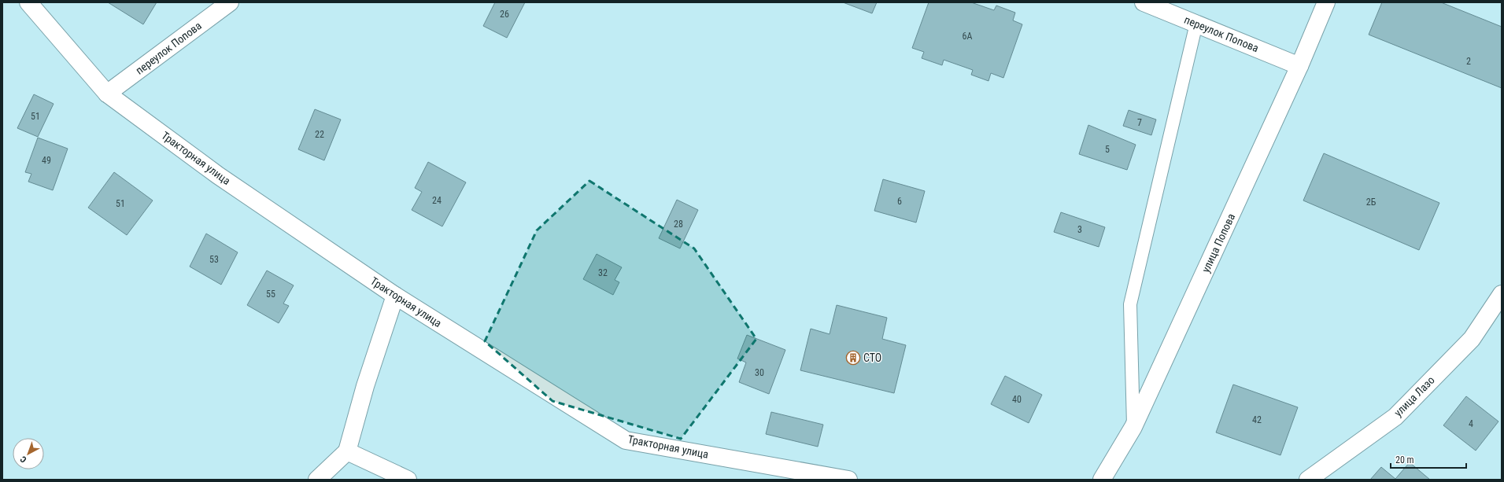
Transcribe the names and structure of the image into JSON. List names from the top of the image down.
{
  "streets": {
    "street": [
      "переулок Попова",
      "Тракторная улица",
      "улица Попова",
      "улица Лазо"
    ]
  },
  "crossings": [
    ["переулок Попова", "Тракторная улица"],
    ["переулок Попова", "улица Попова"]
  ],
  "places": {
    "building": ["СТО"]
  },
  "house_numbers": [
    "26",
    "6А",
    "2",
    "51",
    "7",
    "22",
    "5",
    "49",
    "24",
    "6",
    "2Б",
    "51",
    "28",
    "3",
    "53",
    "32",
    "55",
    "30",
    "40",
    "42",
    "4"
  ],
  "scale_bar": "20 m",
  "north": "bottom left"
}
